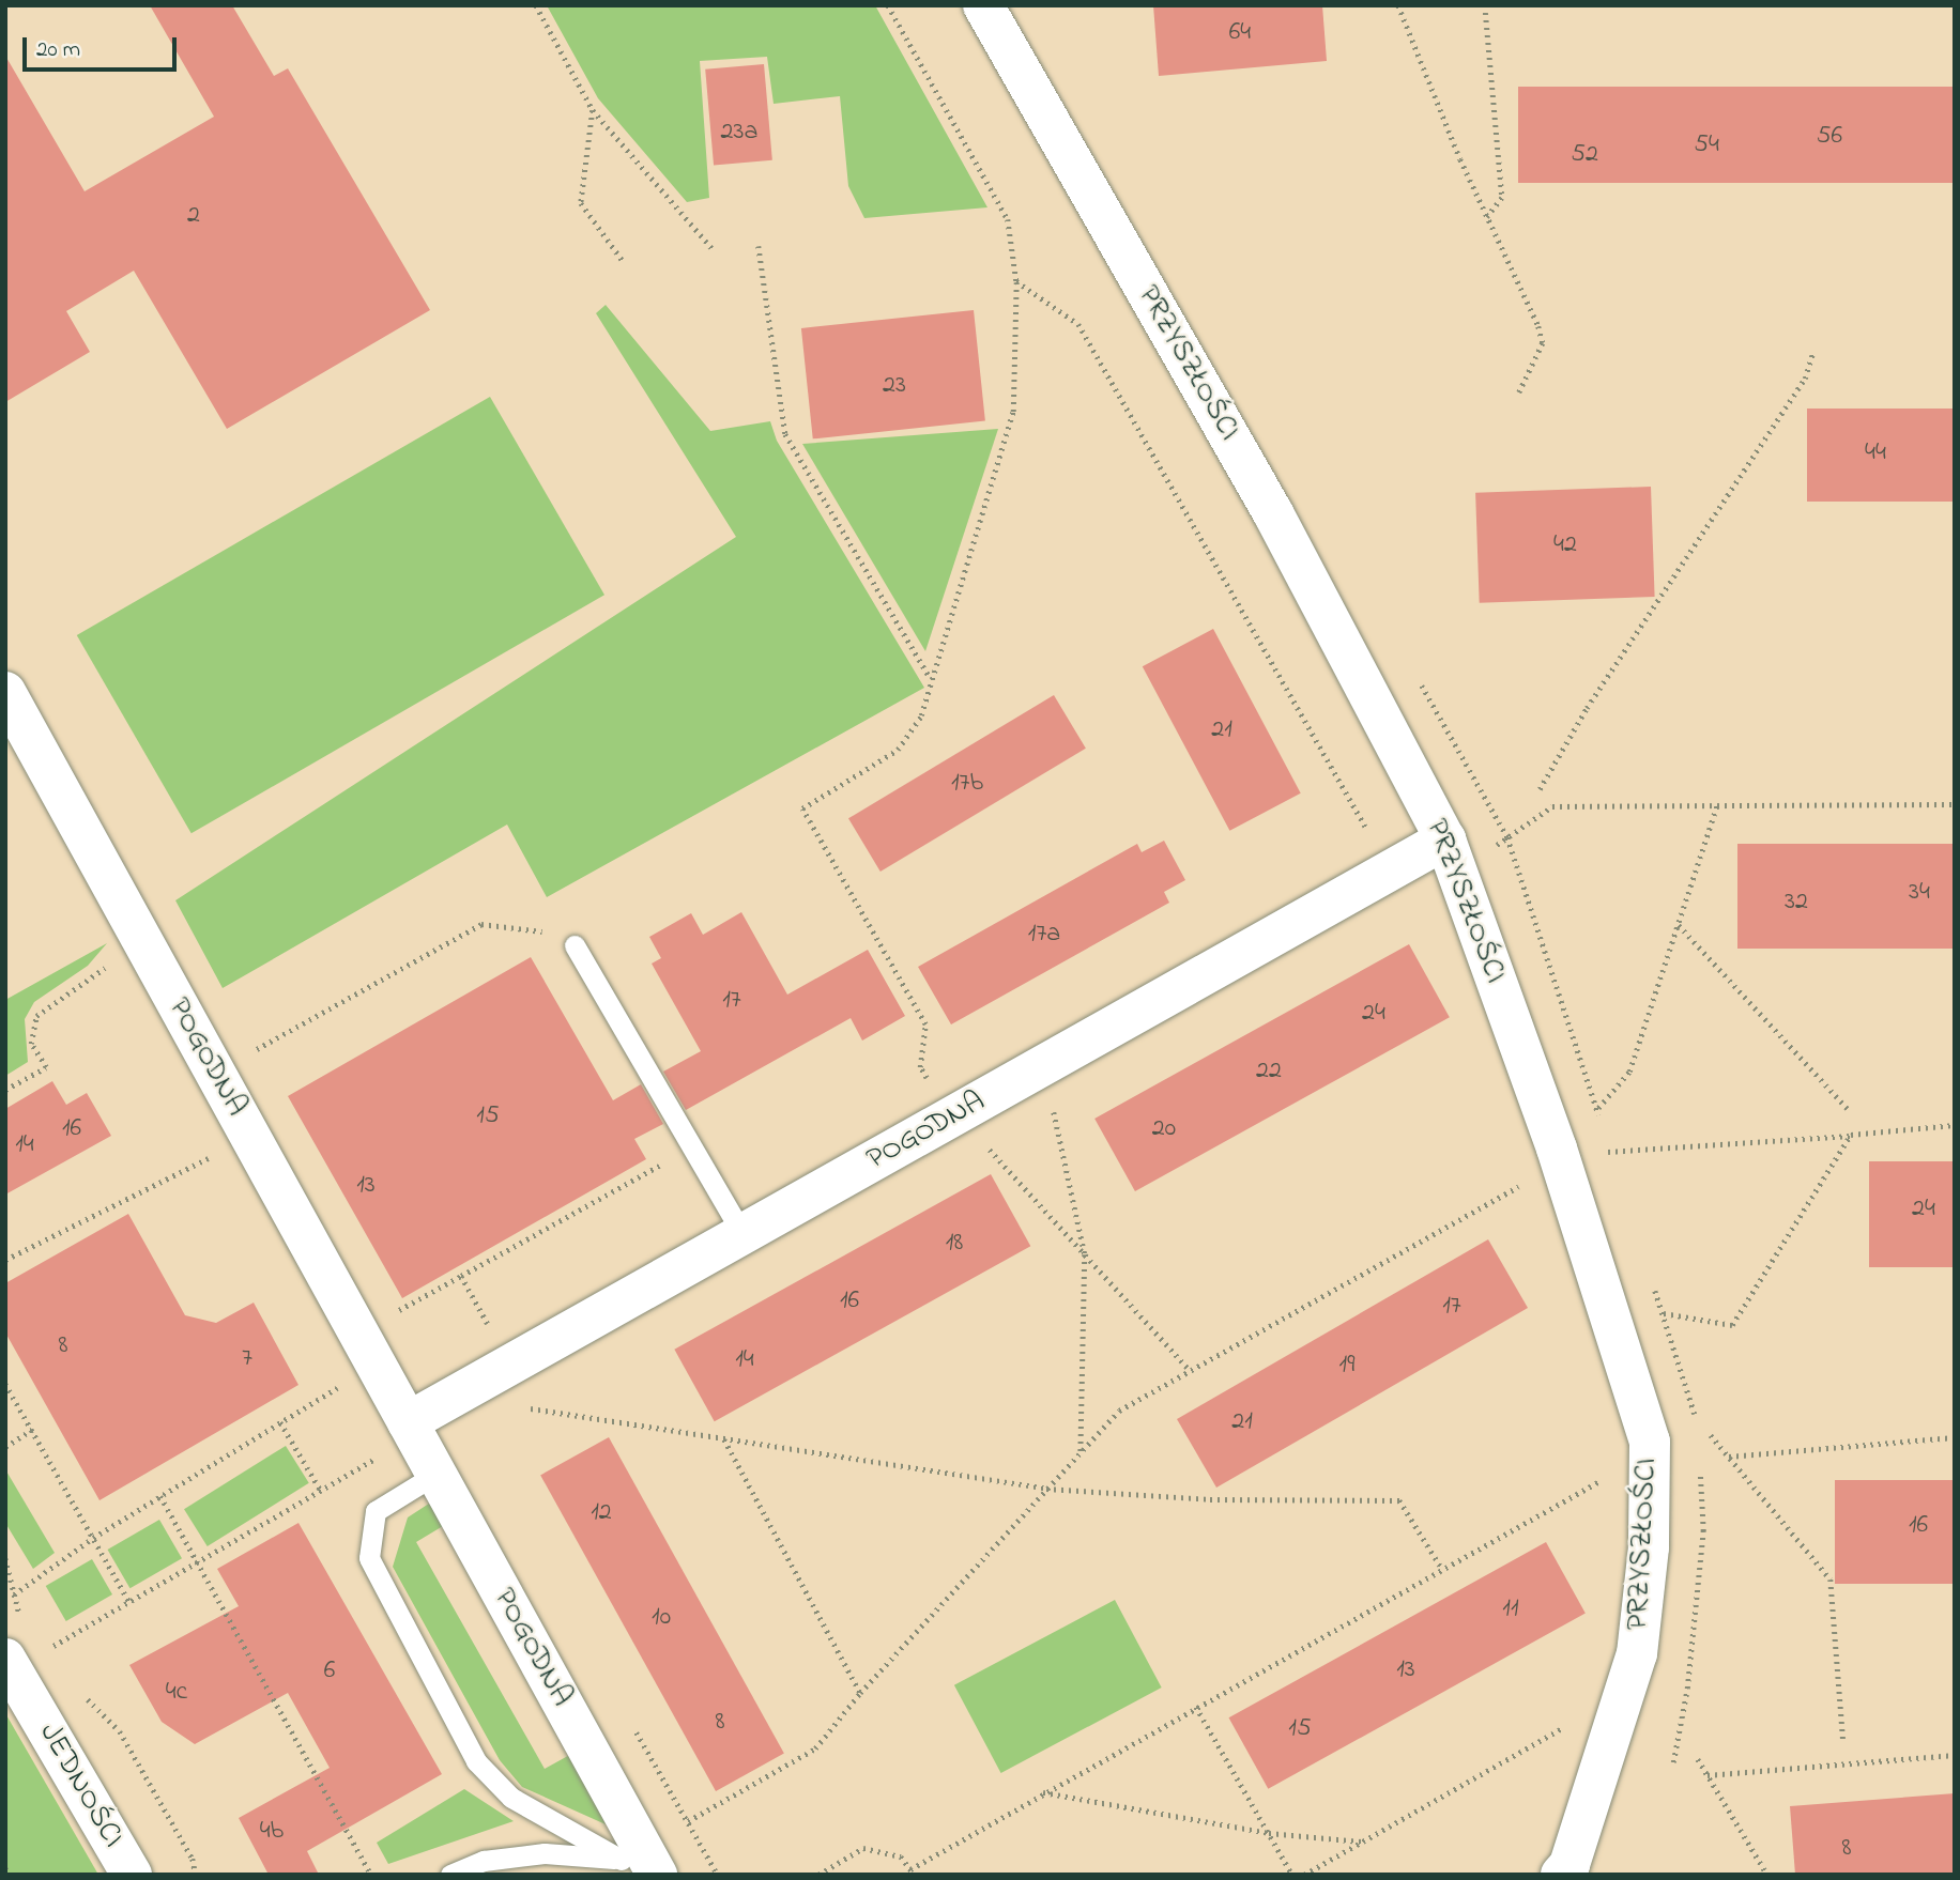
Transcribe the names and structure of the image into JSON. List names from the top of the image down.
{
  "streets": {
    "street": ["PRZYSZŁOŚCI", "POGODNA", "JEDNOŚCI"]
  },
  "crossings": [
    ["PRZYSZŁOŚCI", "POGODNA"]
  ],
  "house_numbers": [
    "64",
    "23a",
    "56",
    "54",
    "52",
    "2",
    "23",
    "44",
    "42",
    "21",
    "17b",
    "34",
    "32",
    "17a",
    "17",
    "24",
    "22",
    "15",
    "16",
    "20",
    "14",
    "13",
    "24",
    "18",
    "16",
    "17",
    "8",
    "7",
    "14",
    "19",
    "21",
    "12",
    "16",
    "11",
    "10",
    "13",
    "6",
    "4c",
    "8",
    "15",
    "4b",
    "8"
  ],
  "scale_bar": "20 m"
}
